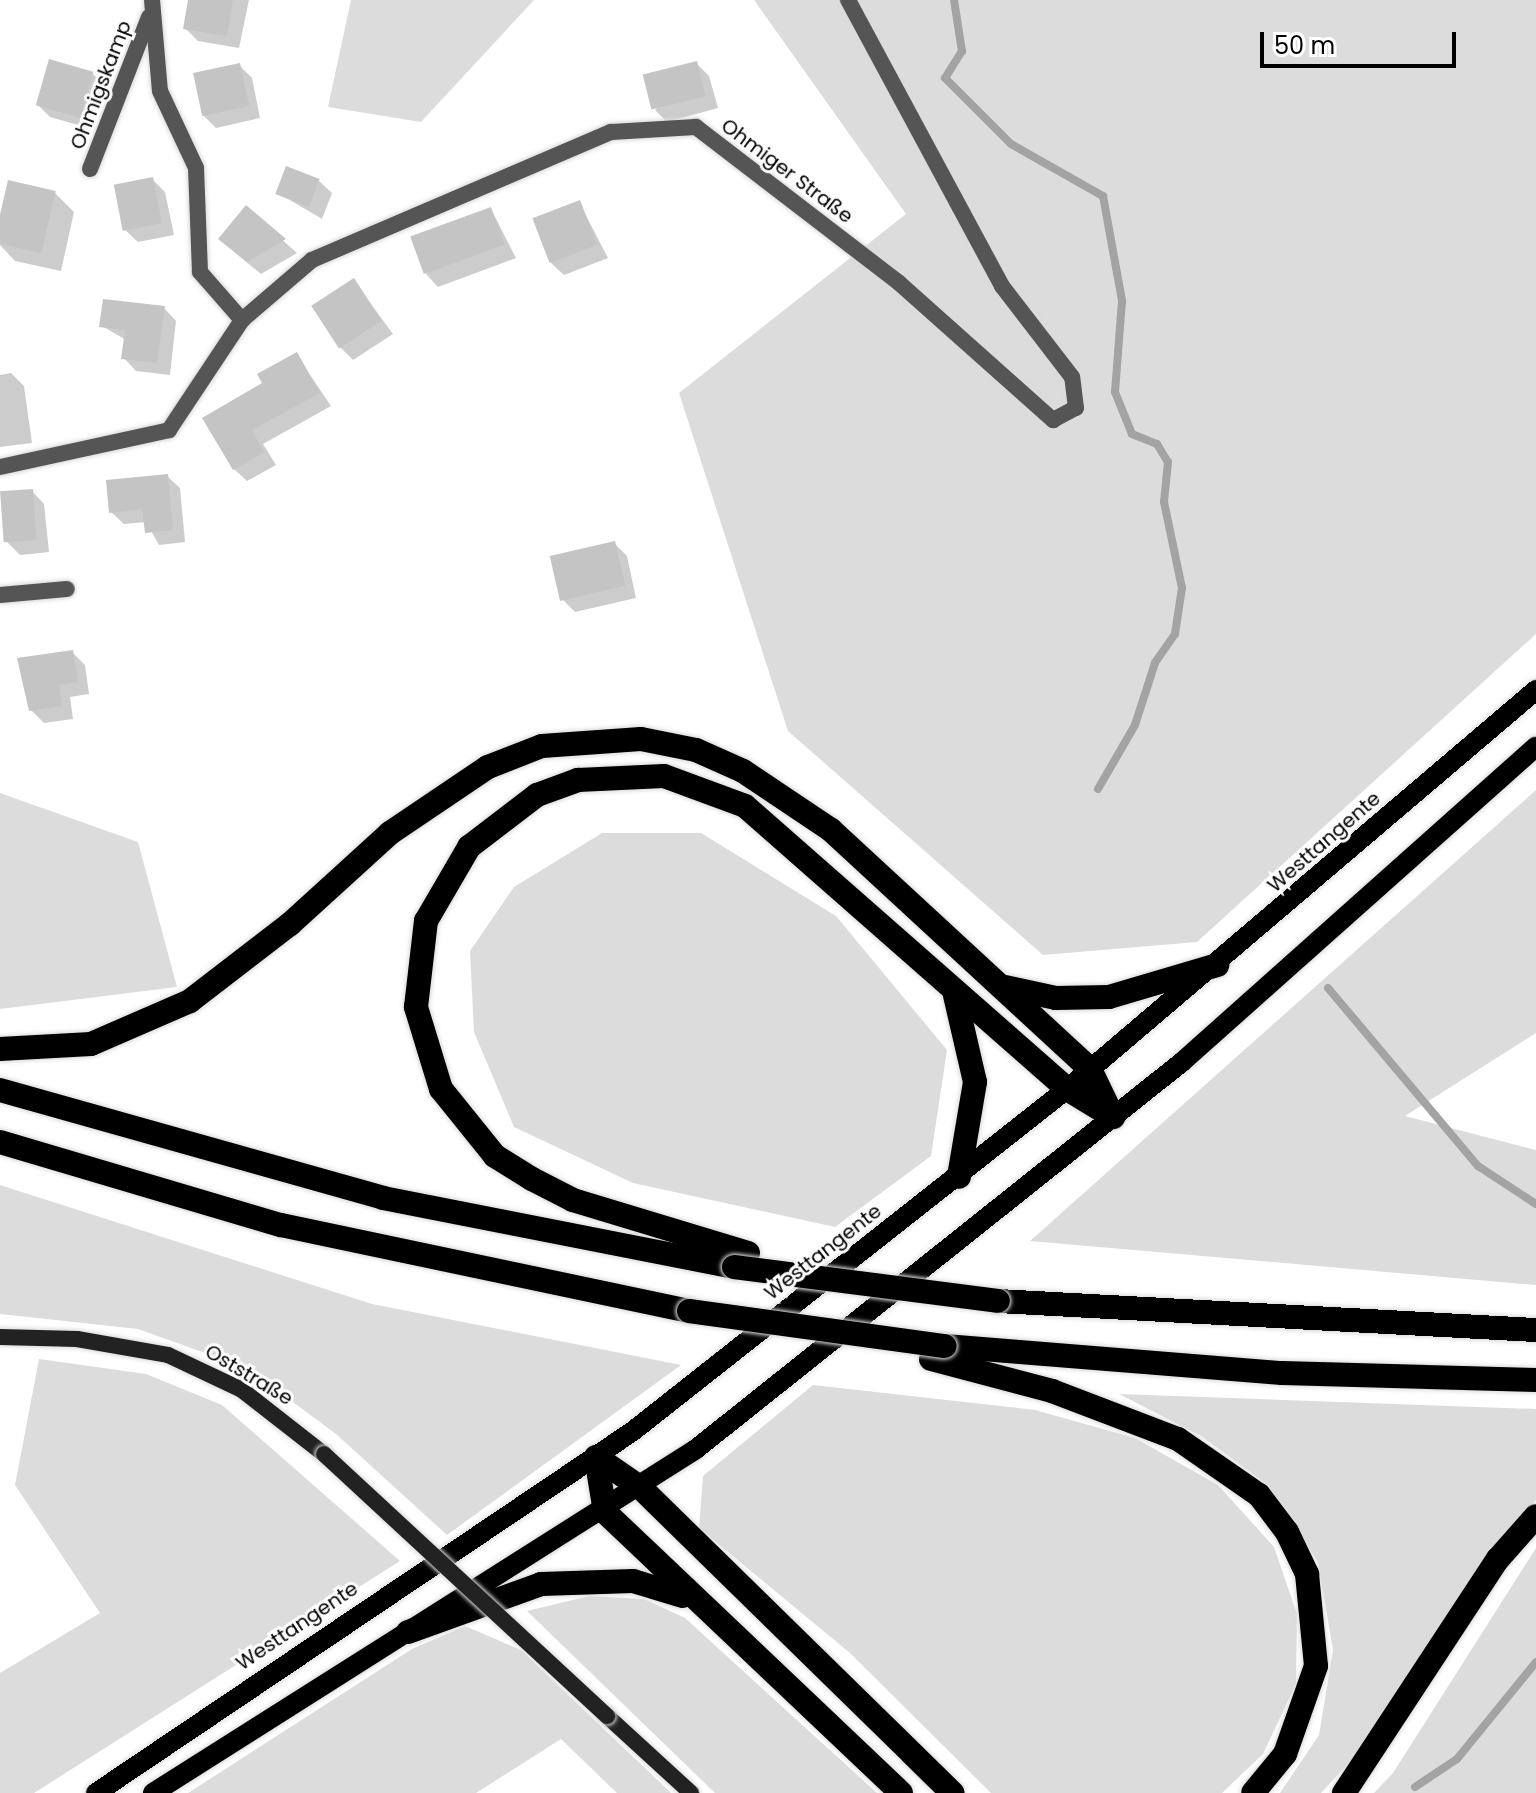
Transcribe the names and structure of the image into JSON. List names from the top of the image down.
{
  "streets": {
    "main road": ["Westtangente"],
    "street": ["Ohmigskamp", "Ohmiger Straße", "Oststraße"]
  },
  "crossings": [
    ["Ohmigskamp", "Ohmiger Straße"]
  ],
  "scale_bar": "50 m"
}
